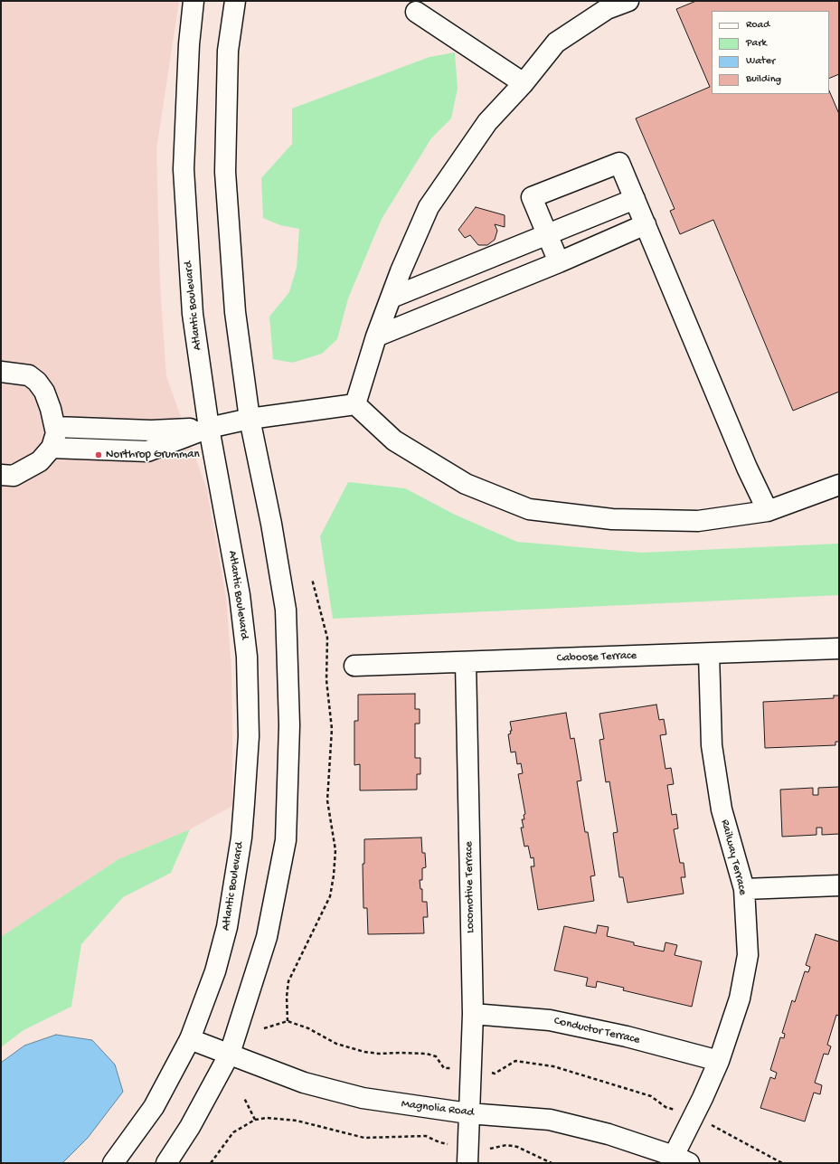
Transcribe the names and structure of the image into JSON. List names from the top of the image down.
{
  "streets": {
    "main road": [
      "Atlantic Boulevard",
      "Caboose Terrace",
      "Railway Terrace",
      "Locomotive Terrace",
      "Conductor Terrace",
      "Magnolia Road"
    ]
  },
  "crossings": [
    ["Atlantic Boulevard", "Magnolia Road"],
    ["Caboose Terrace", "Railway Terrace"],
    ["Caboose Terrace", "Locomotive Terrace"],
    ["Railway Terrace", "Conductor Terrace"],
    ["Railway Terrace", "Magnolia Road"],
    ["Locomotive Terrace", "Conductor Terrace"],
    ["Locomotive Terrace", "Magnolia Road"]
  ],
  "places": ["Northrop Grumman"],
  "legend": [
    "Road",
    "Park",
    "Water",
    "Building"
  ]
}
